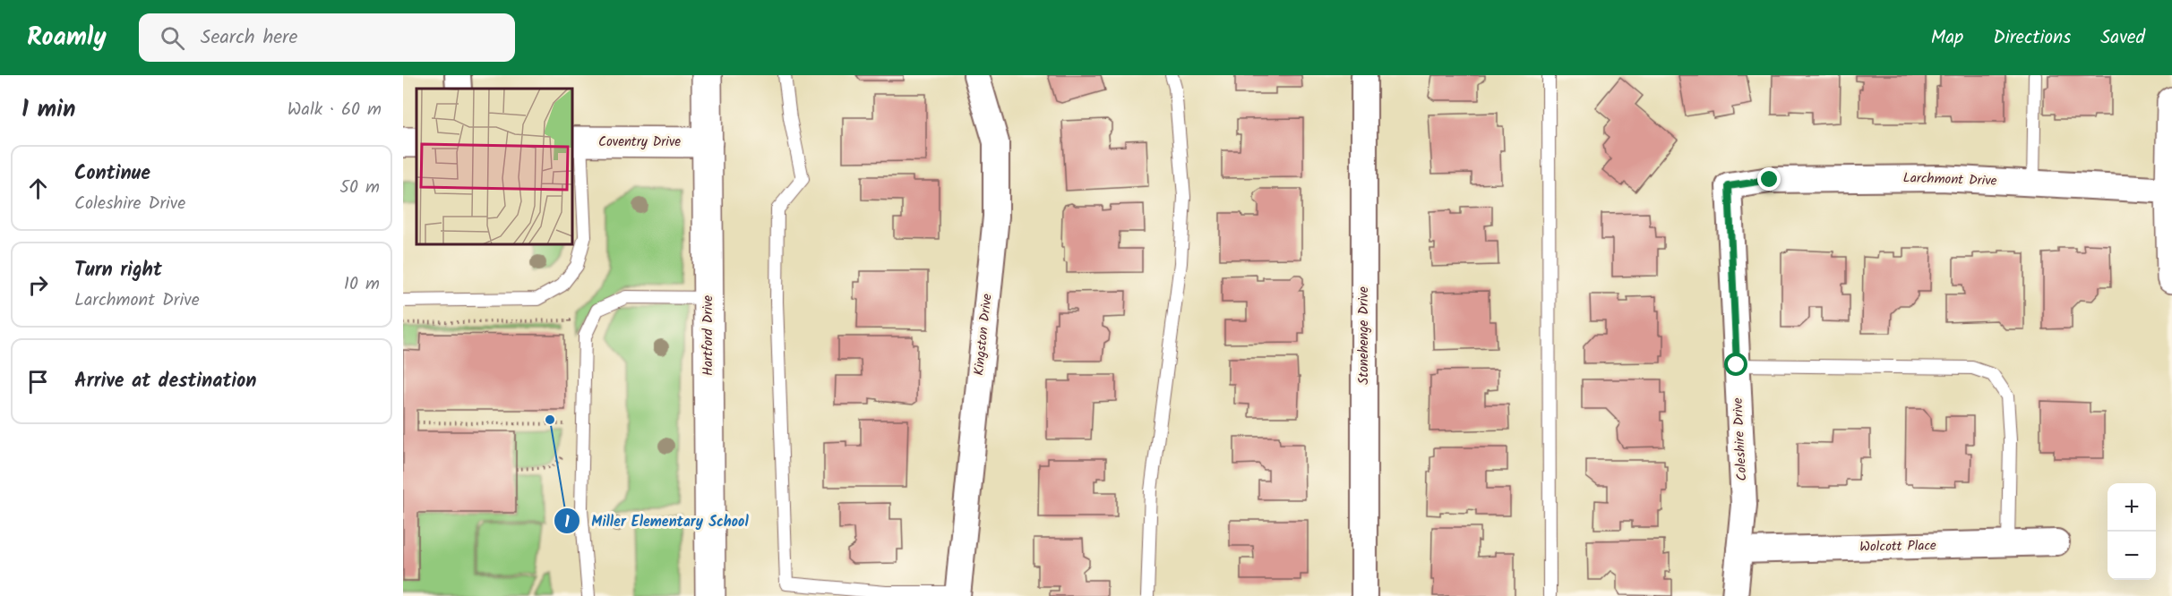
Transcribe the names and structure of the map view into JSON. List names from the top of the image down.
{
  "streets": {
    "street": [
      "Coventry Drive",
      "Larchmont Drive",
      "Kingston Drive",
      "Hartford Drive",
      "Stonehenge Drive",
      "Coleshire Drive",
      "Wolcott Place"
    ]
  },
  "crossings": [
    ["Coventry Drive", "Hartford Drive"],
    ["Larchmont Drive", "Coleshire Drive"],
    ["Coleshire Drive", "Wolcott Place"]
  ],
  "places": ["Miller Elementary School"],
  "page": {
    "header": "Roamly",
    "search": "Search here",
    "nav": ["Map", "Directions", "Saved"],
    "heading": ["1 min", "Walk · 60 m"],
    "list": [
      ["Continue", "Coleshire Drive", "50 m"],
      ["Turn right", "Larchmont Drive", "10 m"],
      "Arrive at destination"
    ],
    "map_buttons": ["+", "−"]
  }
}
